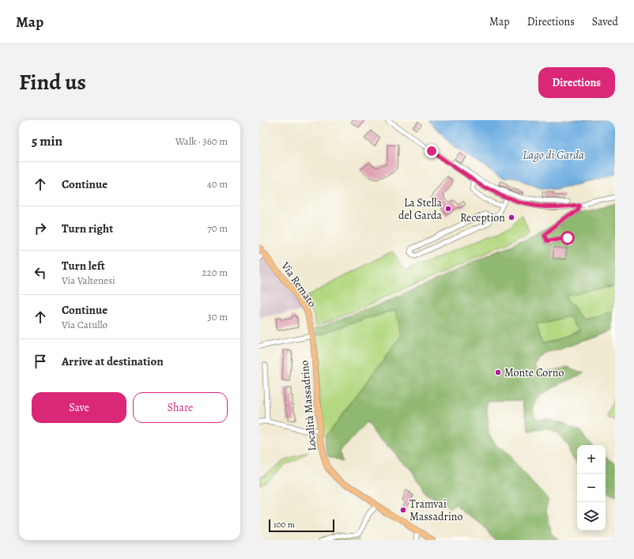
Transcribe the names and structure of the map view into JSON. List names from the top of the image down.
{
  "streets": {
    "main road": ["Via Remato", "Località Massadrino"]
  },
  "crossings": [
    ["Via Remato", "Località Massadrino"]
  ],
  "water": ["Lago di Garda"],
  "places": [
    "La Stella del Garda",
    "Reception",
    "Monte Corno",
    "Tramvai Massadrino"
  ],
  "scale_bar": "100 m",
  "page": {
    "header": "Map",
    "nav": ["Map", "Directions", "Saved"],
    "title": "Find us",
    "buttons": [
      "Directions",
      ["Save", "Share"]
    ],
    "heading": ["5 min", "Walk · 360 m"],
    "list": [
      ["Continue", "40 m"],
      ["Turn right", "70 m"],
      ["Turn left", "Via Valtenesi", "220 m"],
      ["Continue", "Via Catullo", "30 m"],
      "Arrive at destination"
    ],
    "map_buttons": ["+", "−"],
    "scale": "100 m"
  }
}
